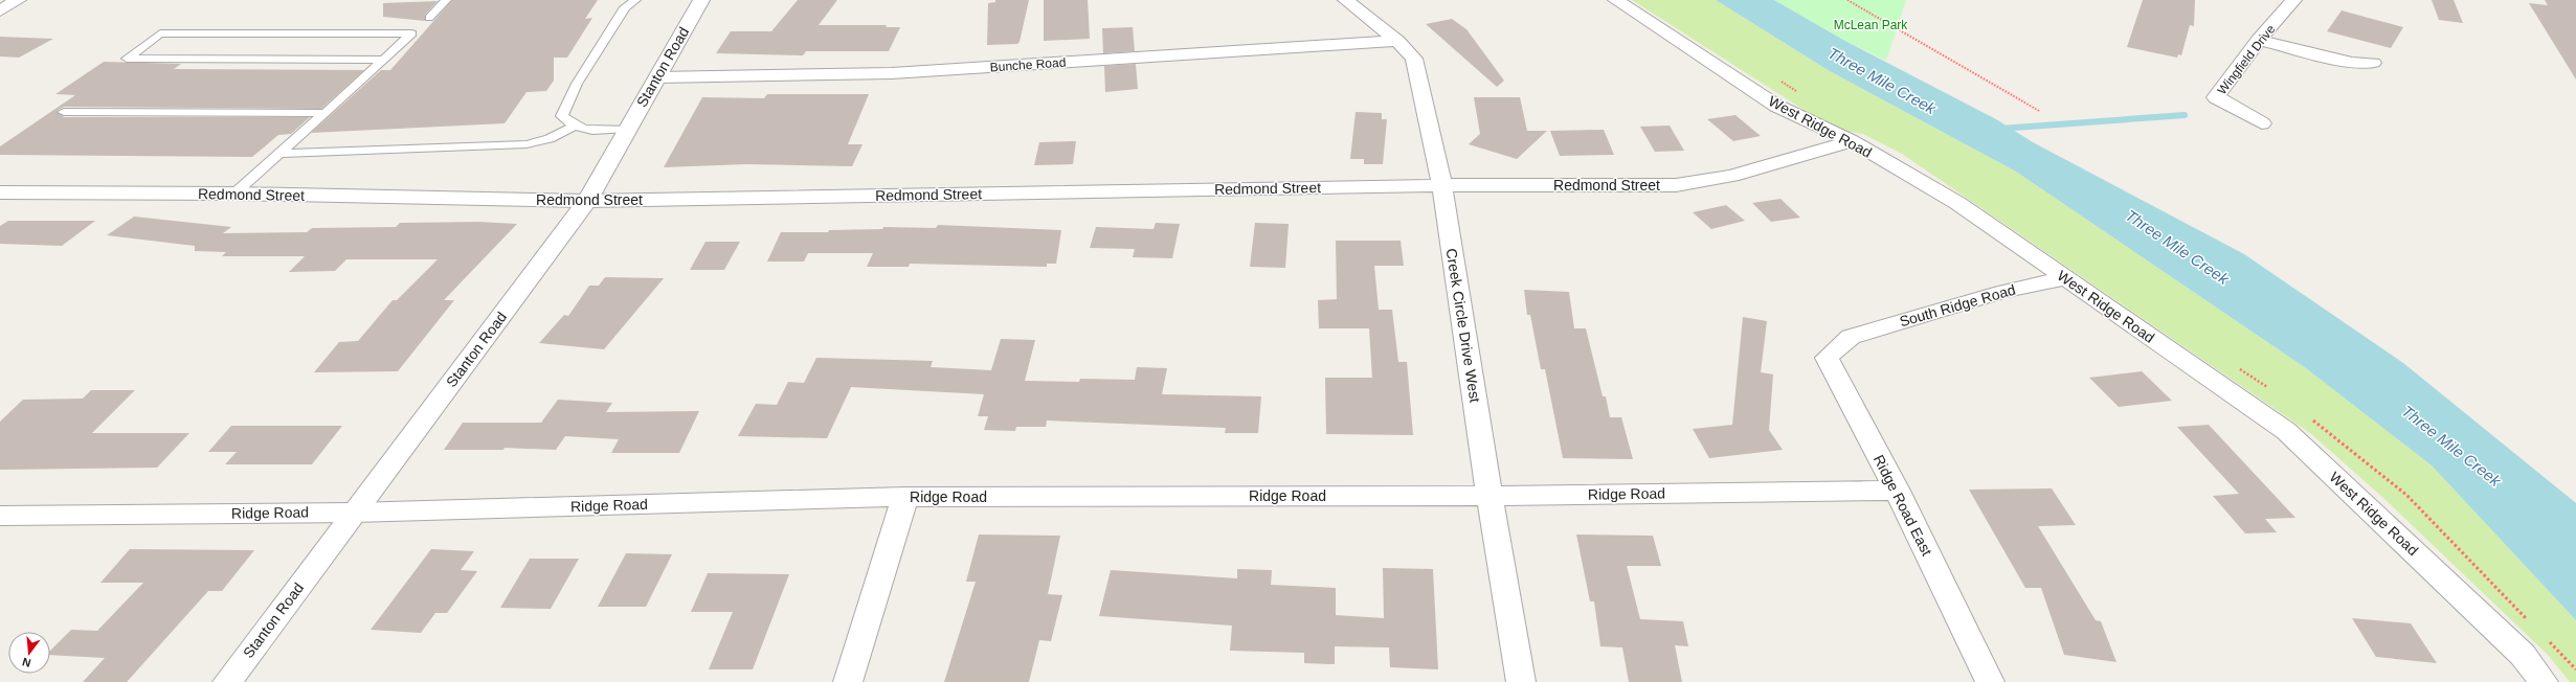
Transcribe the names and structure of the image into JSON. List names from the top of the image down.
{
  "streets": {
    "street": [
      "Wingfield Drive",
      "Bunche Road",
      "Stanton Road",
      "West Ridge Road",
      "Redmond Street",
      "South Ridge Road",
      "Creek Circle Drive West",
      "Ridge Road",
      "Ridge Road East"
    ]
  },
  "crossings": [
    ["Bunche Road", "Stanton Road"],
    ["Bunche Road", "Creek Circle Drive West"],
    ["Stanton Road", "Redmond Street"],
    ["Stanton Road", "Ridge Road"],
    ["West Ridge Road", "Redmond Street"],
    ["West Ridge Road", "South Ridge Road"],
    ["Redmond Street", "Creek Circle Drive West"],
    ["South Ridge Road", "Ridge Road East"],
    ["Creek Circle Drive West", "Ridge Road"],
    ["Ridge Road", "Ridge Road East"]
  ],
  "water": ["Three Mile Creek"],
  "parks": ["McLean Park"],
  "north": "bottom"
}
